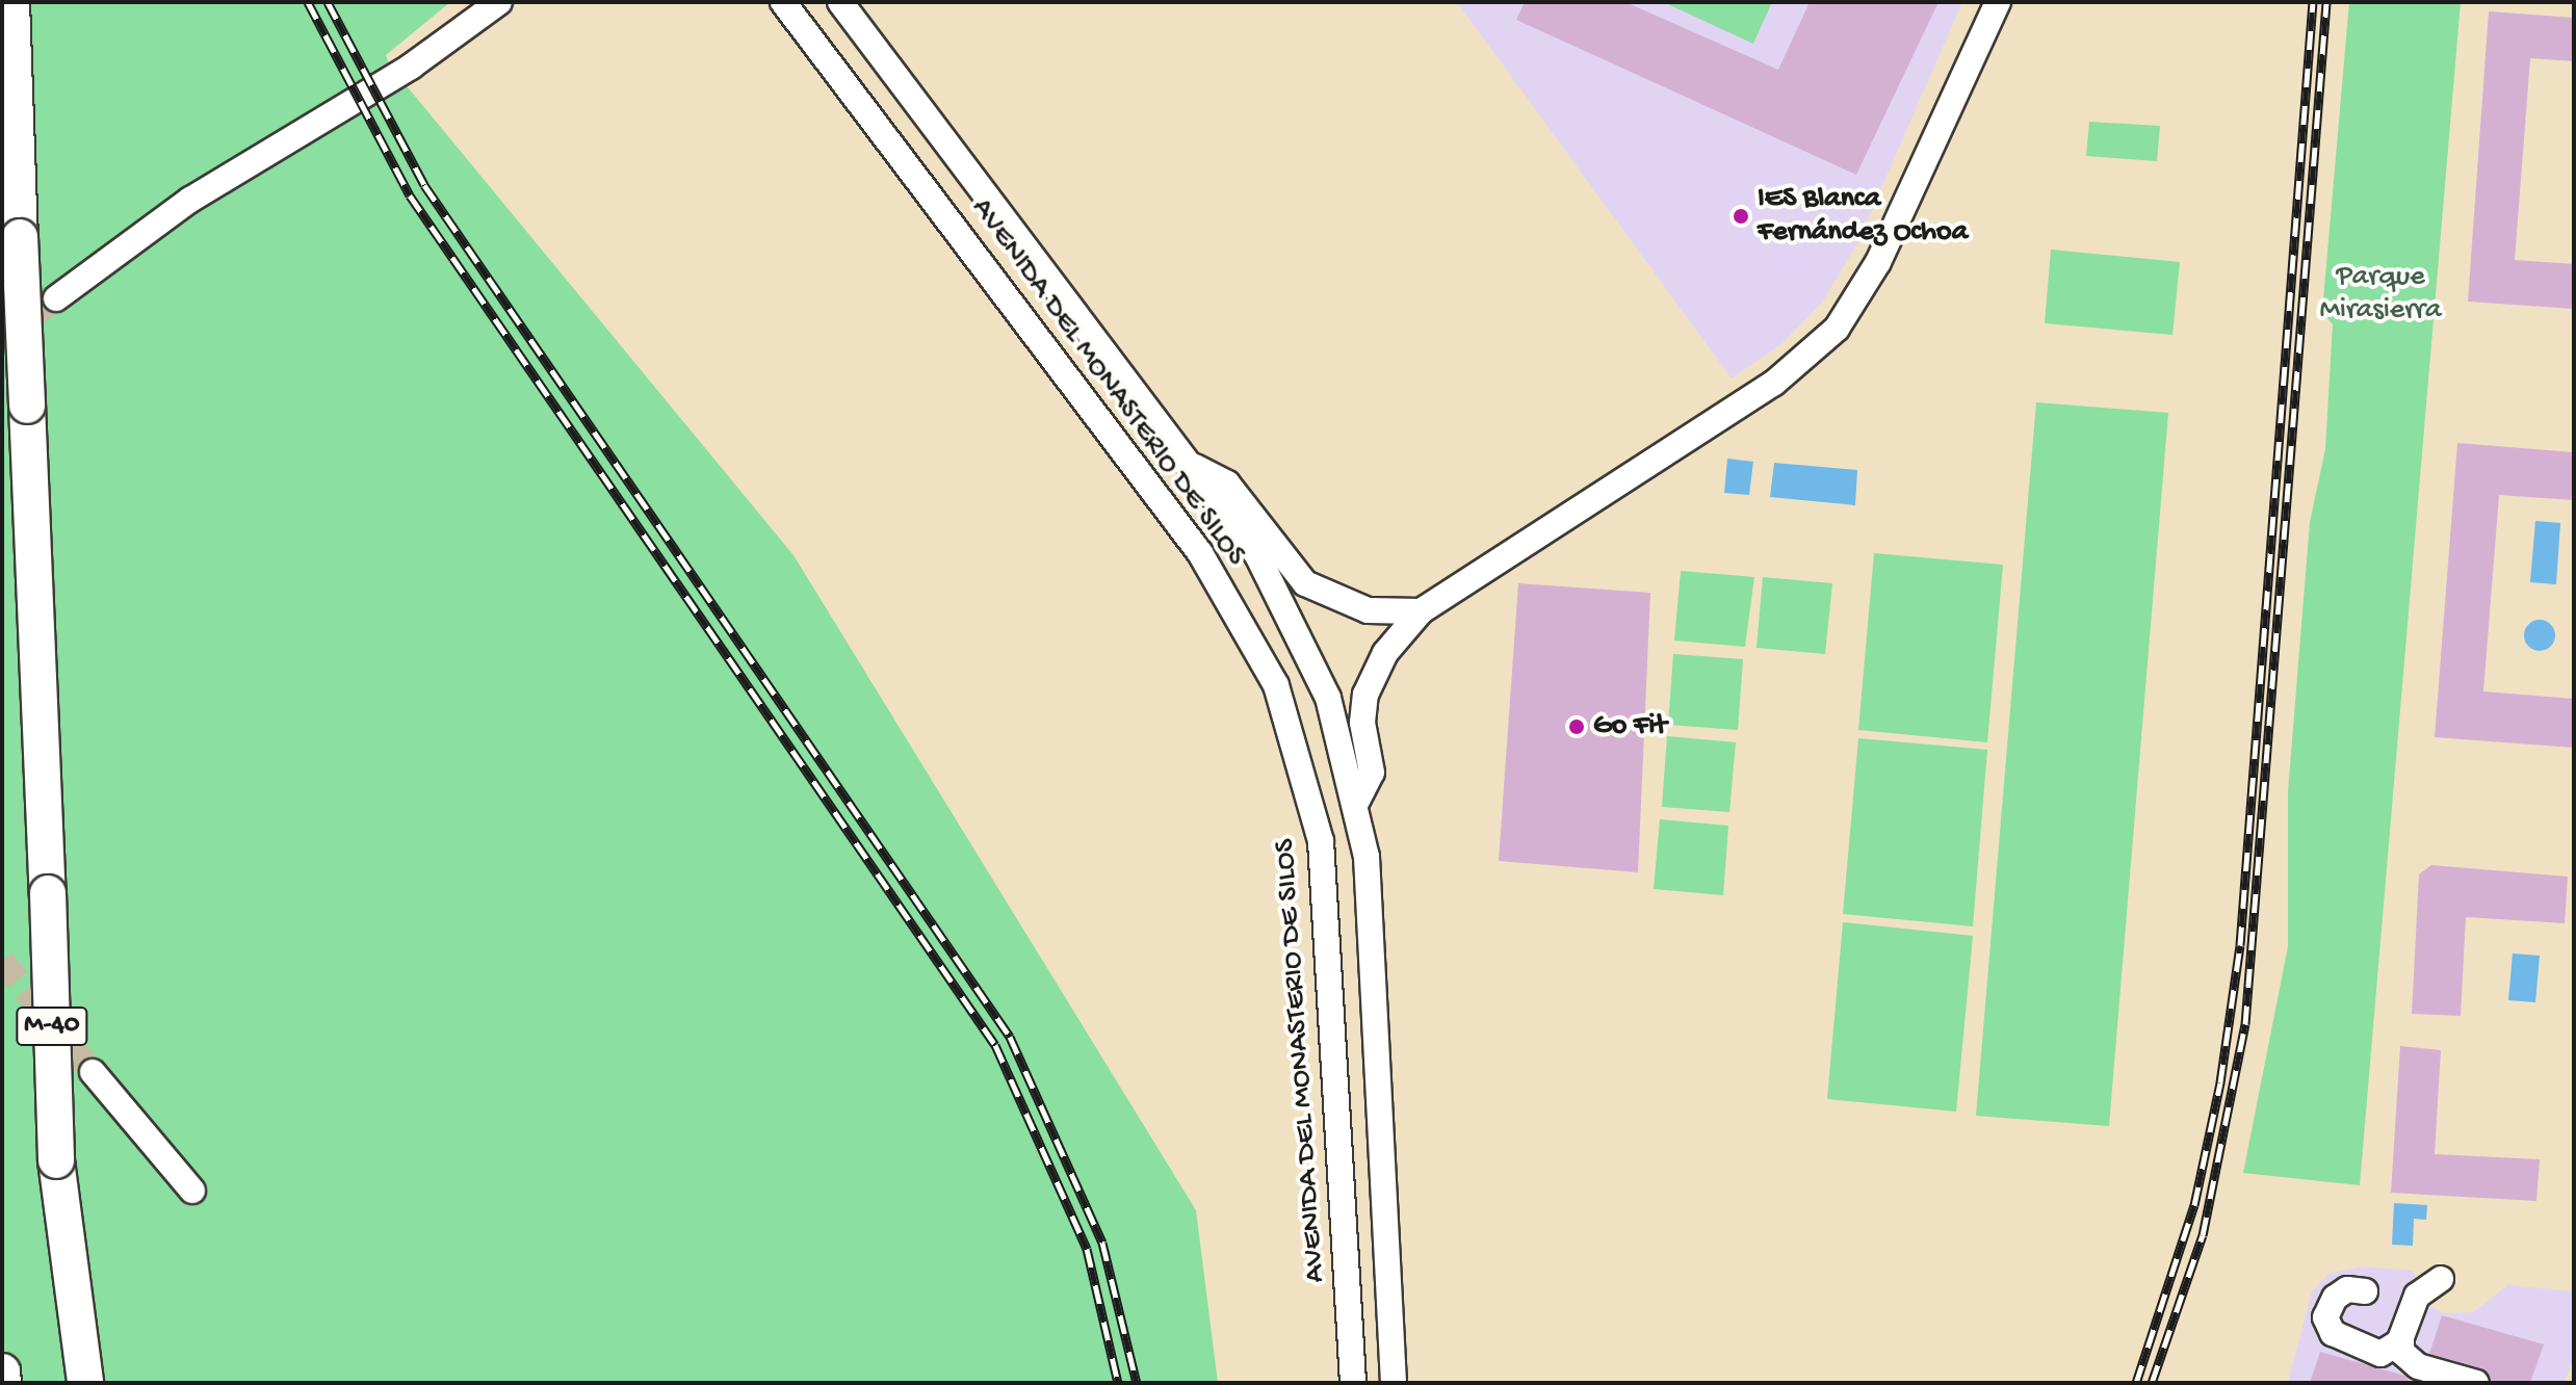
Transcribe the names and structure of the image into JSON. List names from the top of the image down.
{
  "streets": {
    "highway": ["M-40"],
    "street": ["AVENIDA DEL MONASTERIO DE SILOS"]
  },
  "parks": ["Parque Mirasierra"],
  "places": ["IES Blanca Fernández Ochoa", "Go Fit"]
}
